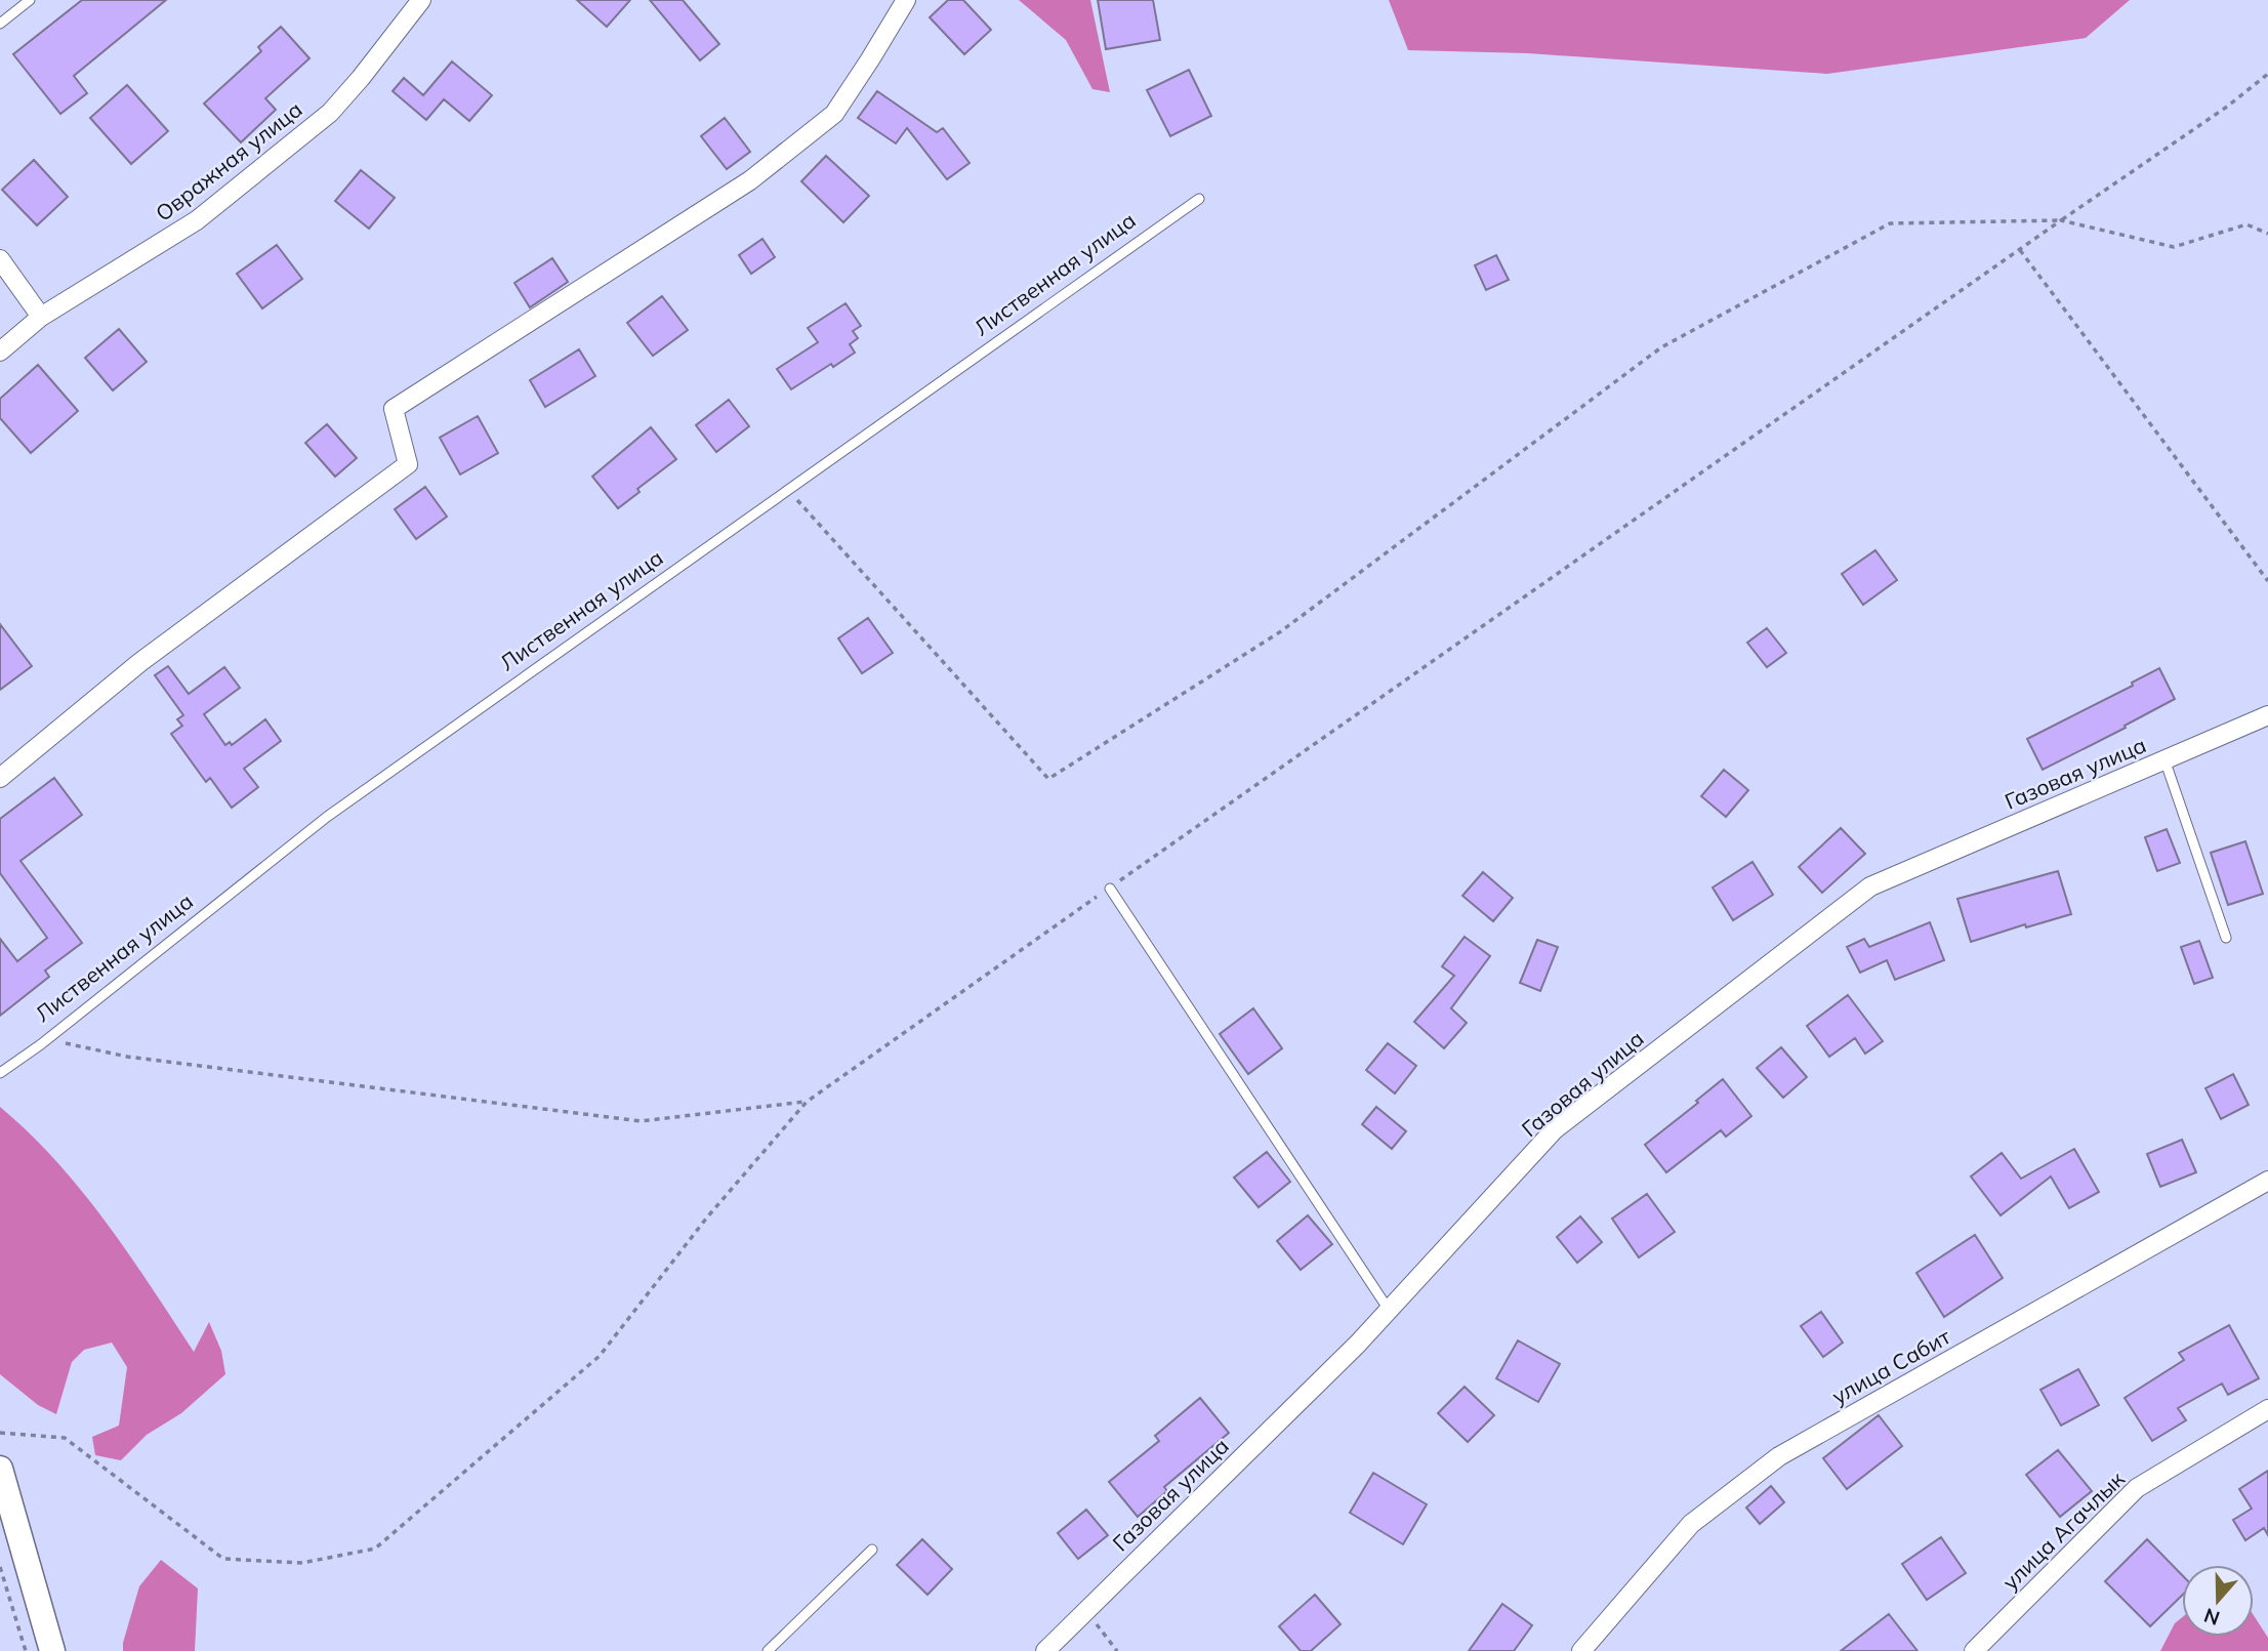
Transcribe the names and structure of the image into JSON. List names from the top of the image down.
{
  "streets": {
    "street": [
      "Овражная улица",
      "Газовая улица",
      "улица Сабит",
      "улица Агачлык"
    ],
    "lane": ["Лиственная улица"]
  },
  "north": "bottom"
}
